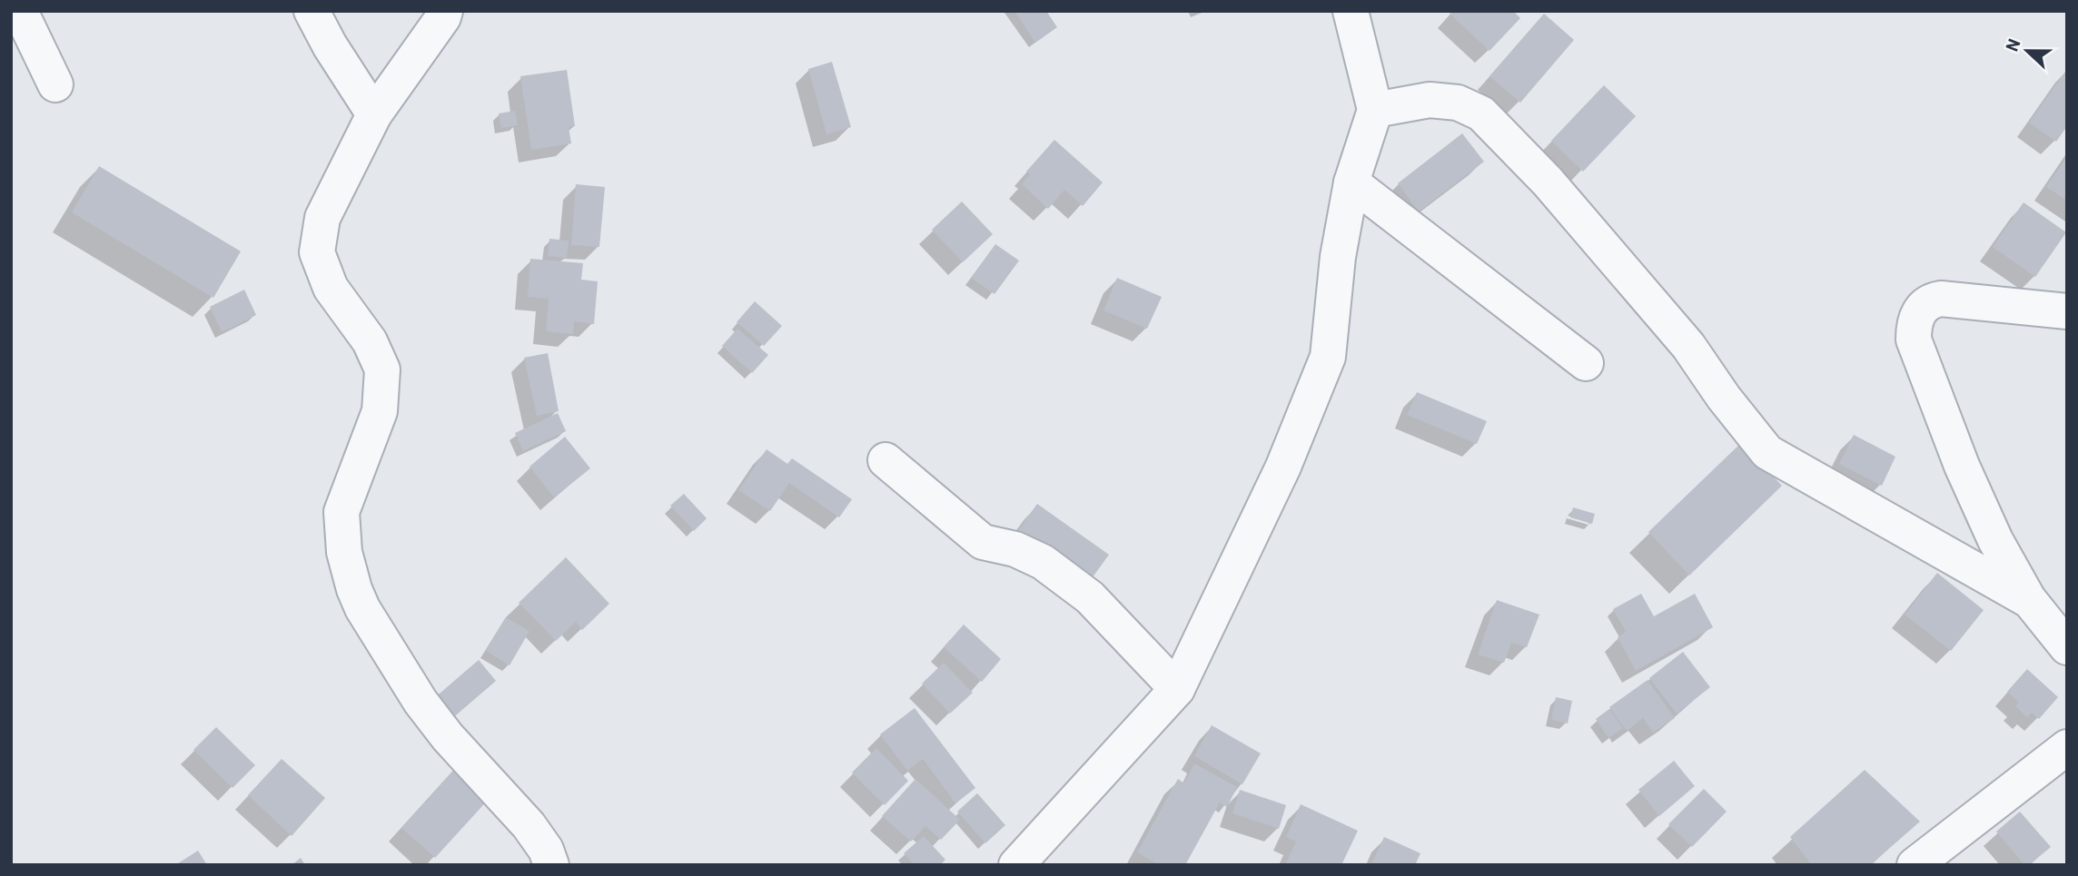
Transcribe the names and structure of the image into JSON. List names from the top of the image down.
{
  "north": "left"
}
